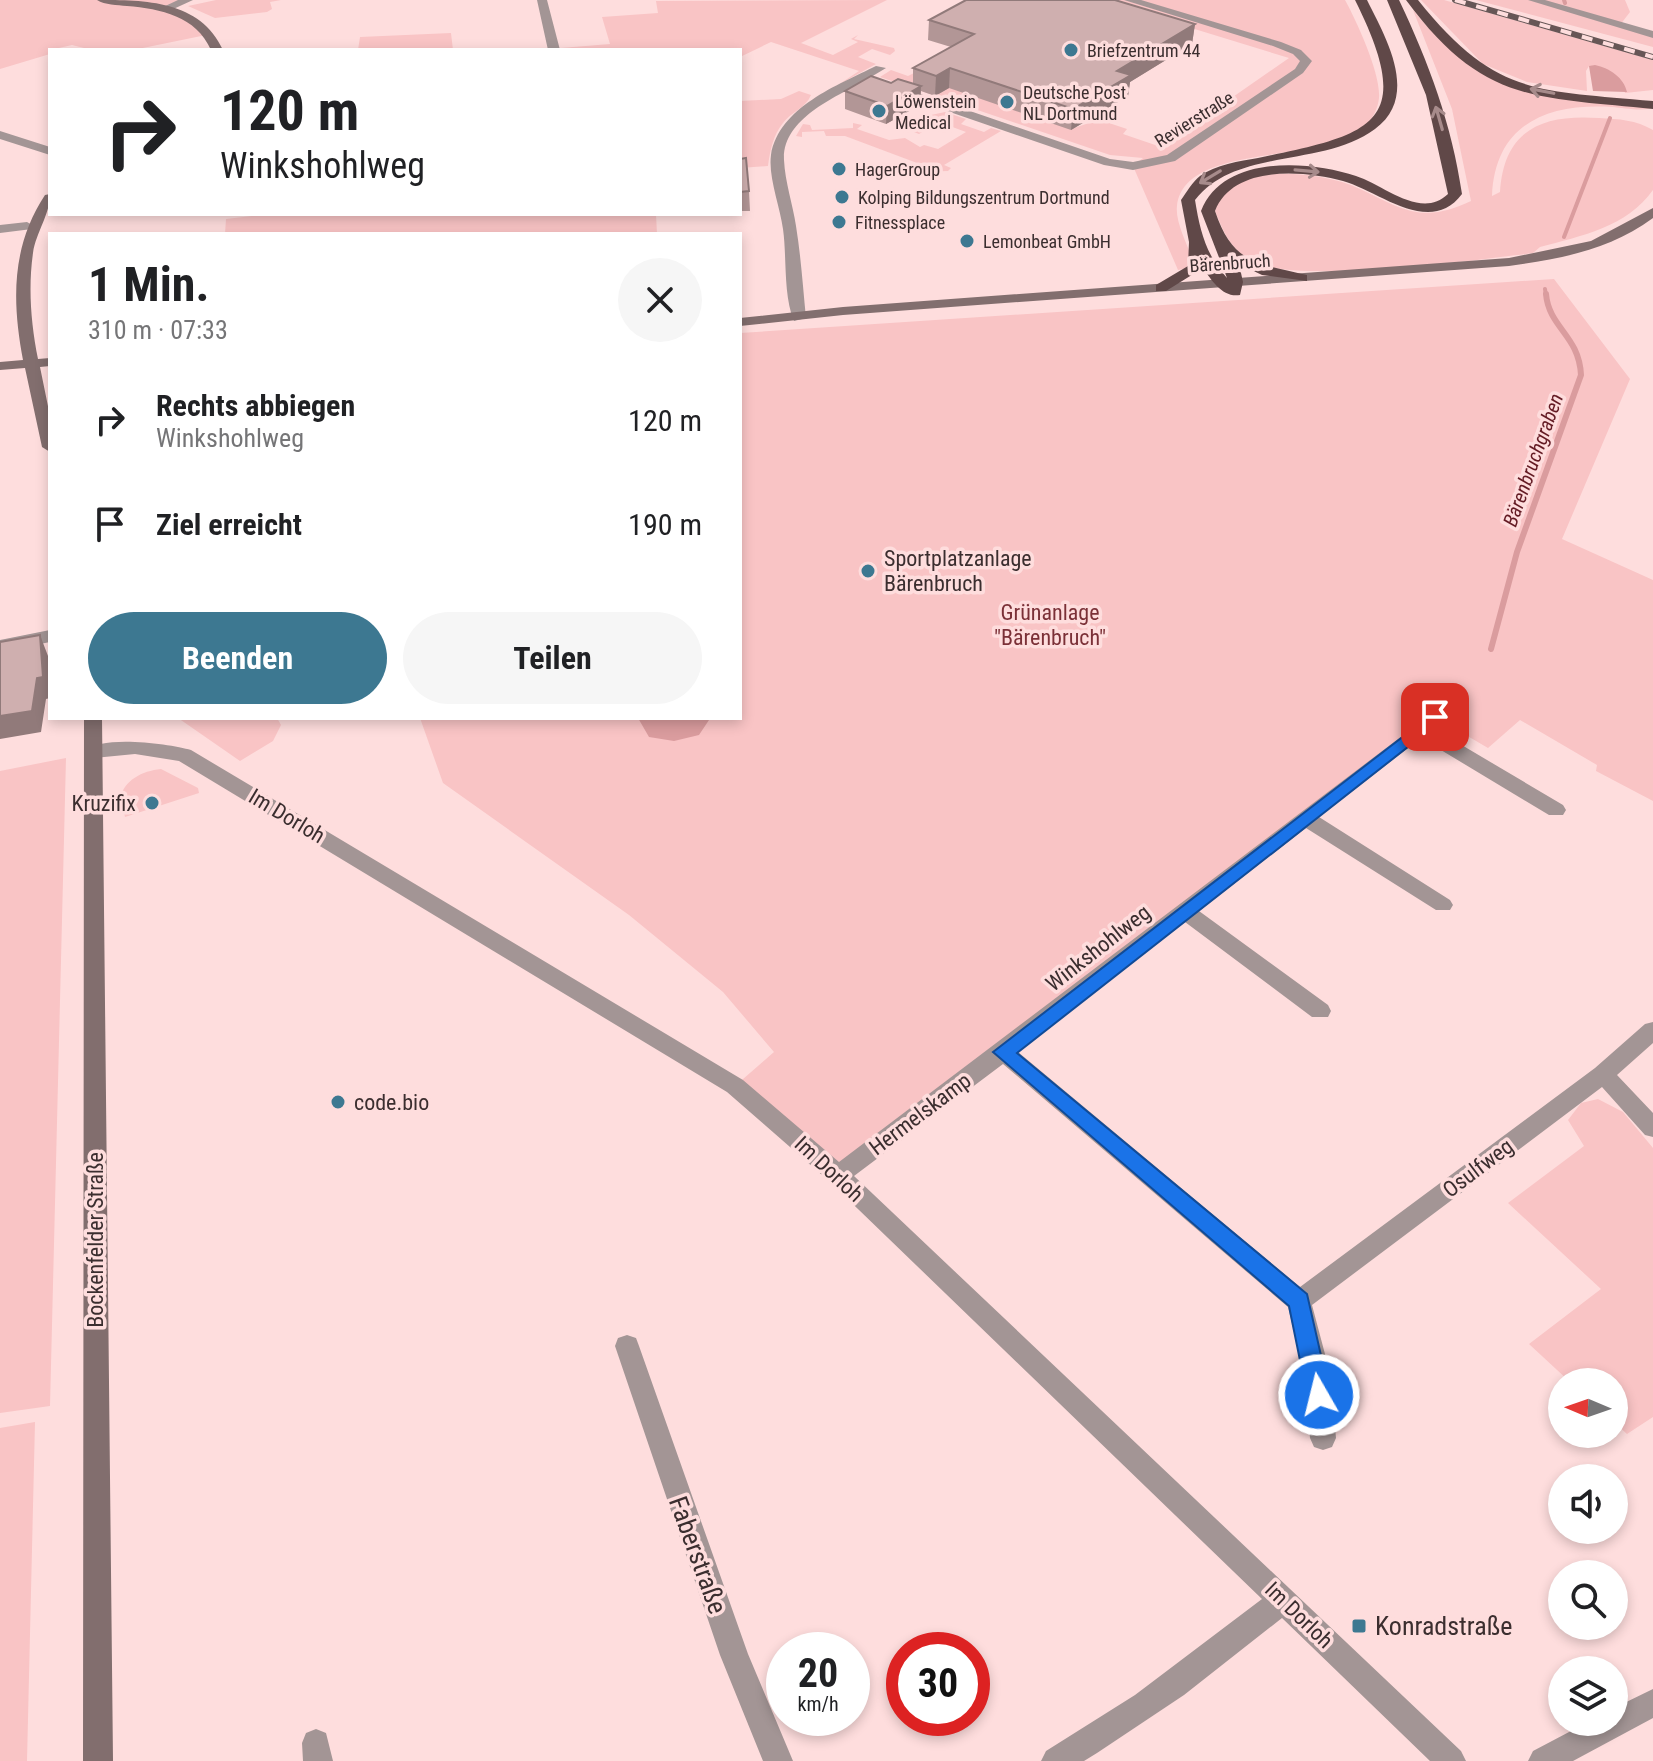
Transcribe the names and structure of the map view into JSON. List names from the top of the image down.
{
  "streets": {
    "main road": ["Bärenbruch", "Bockenfelder Straße"],
    "street": [
      "Revierstraße",
      "Im Dorloh",
      "Winkshohlweg",
      "Hermelskamp",
      "Osulfweg",
      "Faberstraße"
    ]
  },
  "crossings": [
    ["Im Dorloh", "Hermelskamp"],
    ["Im Dorloh", "Bockenfelder Straße"],
    ["Winkshohlweg", "Hermelskamp"]
  ],
  "water": ["Bärenbruchgraben"],
  "parks": ["Grünanlage \"Bärenbruch\""],
  "places": {
    "other": [
      "Briefzentrum 44",
      "Deutsche Post NL Dortmund",
      "Löwenstein Medical",
      "HagerGroup",
      "Kolping Bildungszentrum Dortmund",
      "Fitnessplace",
      "Lemonbeat GmbH",
      "Sportplatzanlage Bärenbruch",
      "Kruzifix",
      "code.bio"
    ],
    "transit": ["Konradstraße"]
  },
  "north": "left",
  "page": {
    "turn": ["120 m", "Winkshohlweg"],
    "heading": ["1 Min.", "310 m · 07:33"],
    "list": [
      {
        "name": "Rechts abbiegen",
        "note": "Winkshohlweg",
        "value": "120 m"
      },
      {
        "name": "Ziel erreicht",
        "value": "190 m"
      }
    ],
    "buttons": ["Beenden", "Teilen"],
    "speed": "20 km/h",
    "limit": "30"
  }
}
